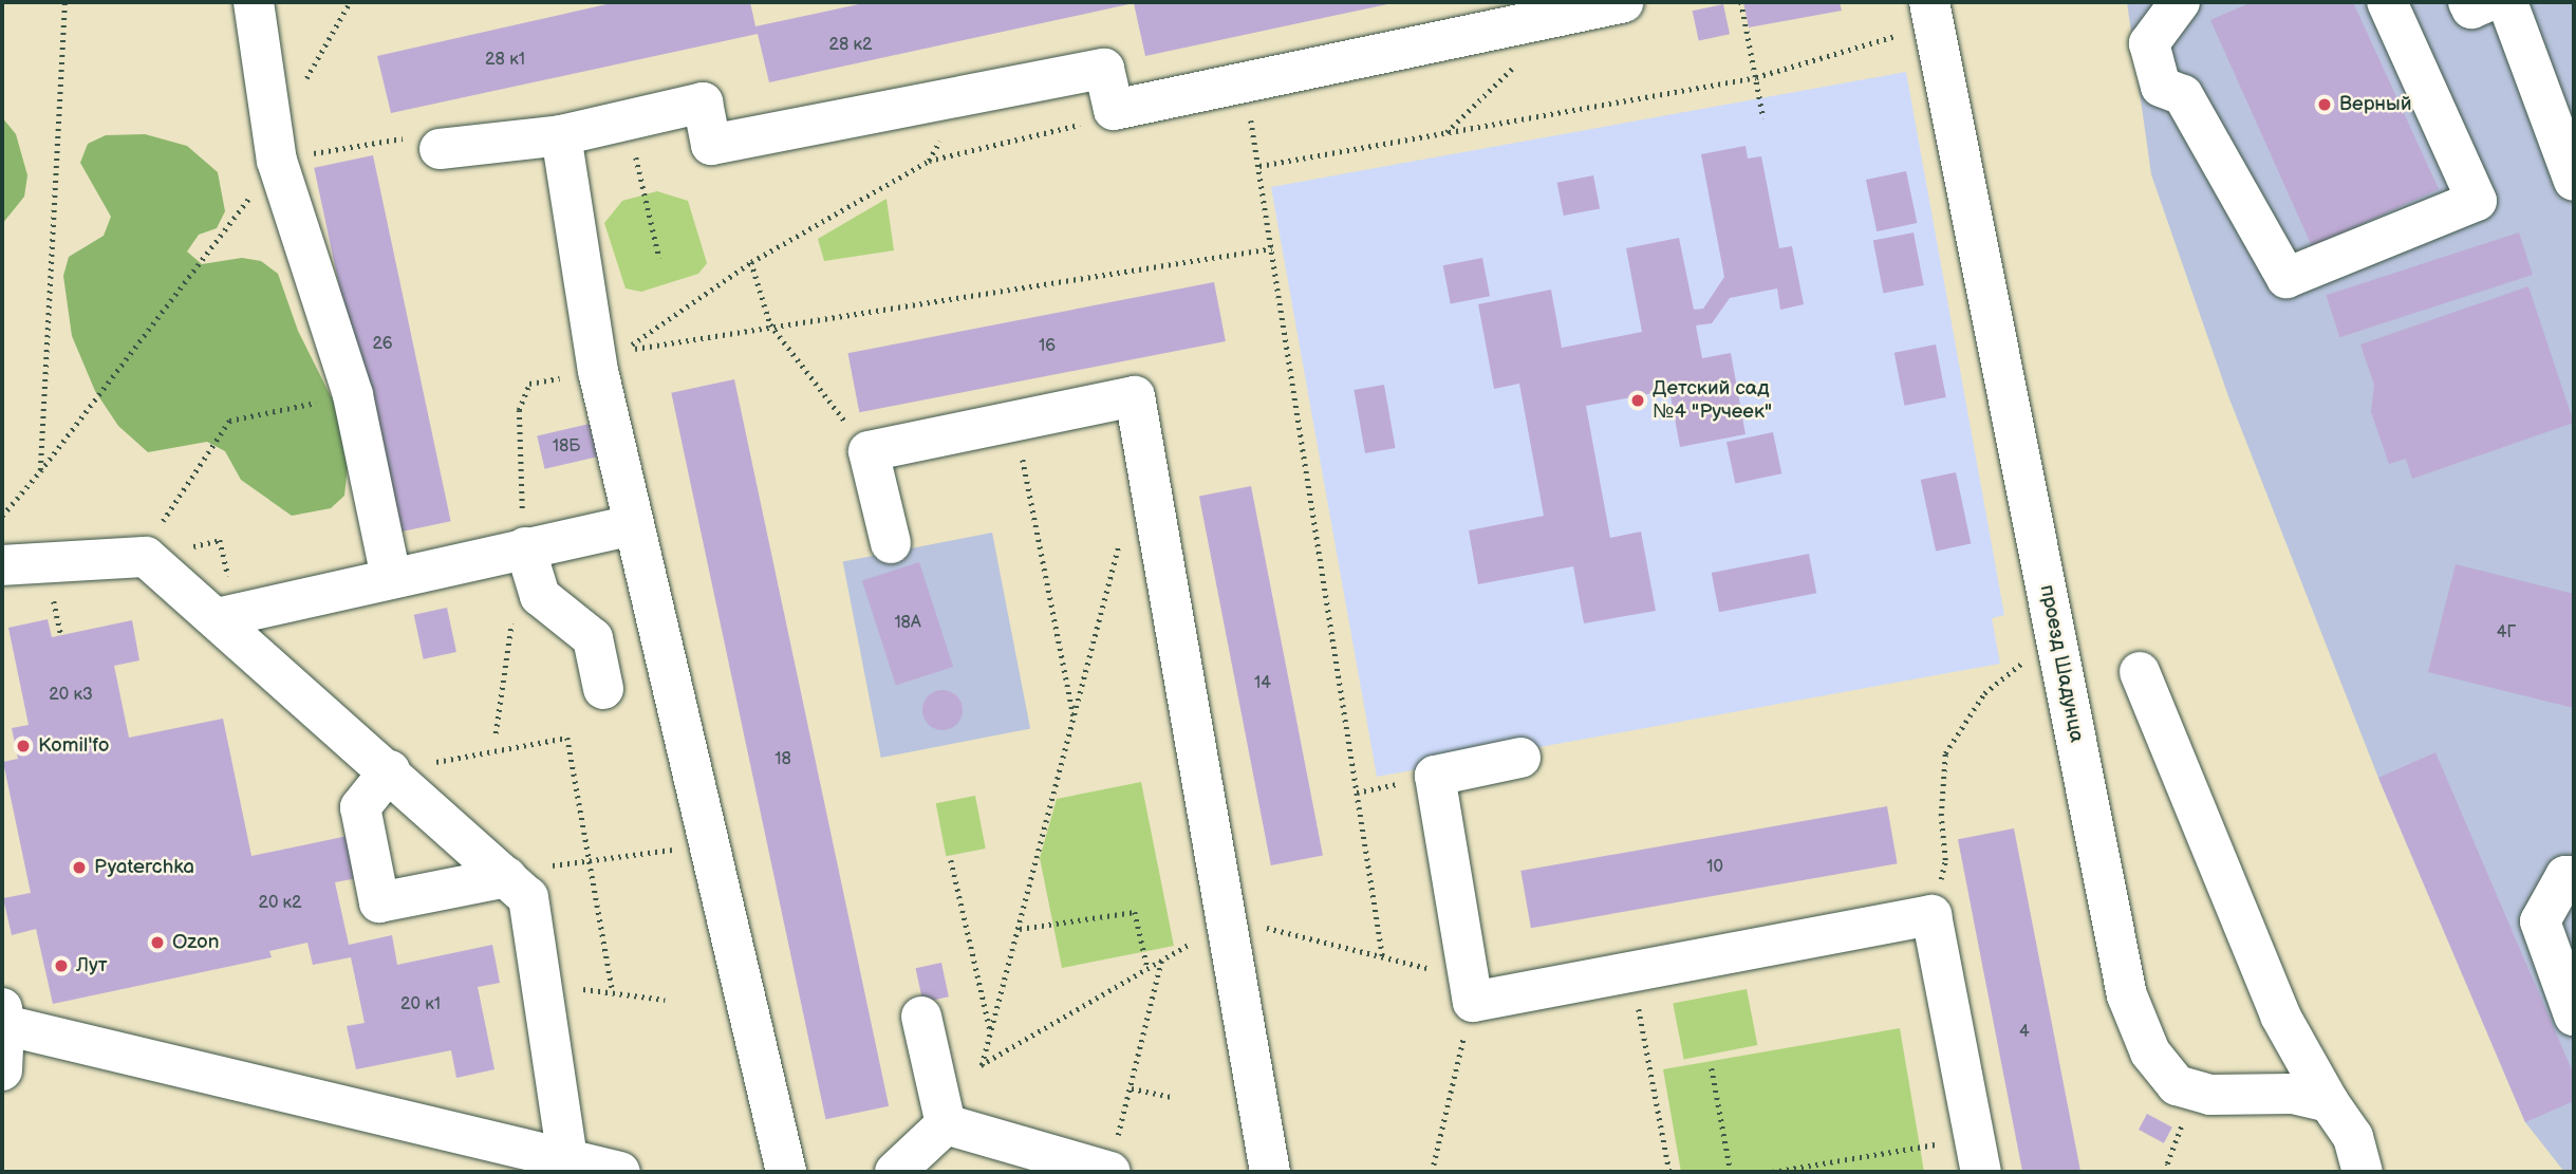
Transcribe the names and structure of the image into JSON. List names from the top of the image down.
{
  "streets": {
    "street": ["проезд Шадунца"]
  },
  "places": [
    "Верный",
    "Детский сад №4 \"Ручеек\"",
    "Komil'fo",
    "Pyaterchka",
    "Ozon",
    "Лут"
  ],
  "house_numbers": [
    "28 к2",
    "28 к1",
    "26",
    "16",
    "18Б",
    "18А",
    "4Г",
    "14",
    "20 к3",
    "18",
    "10",
    "20 к2",
    "20 к1",
    "4"
  ]
}
